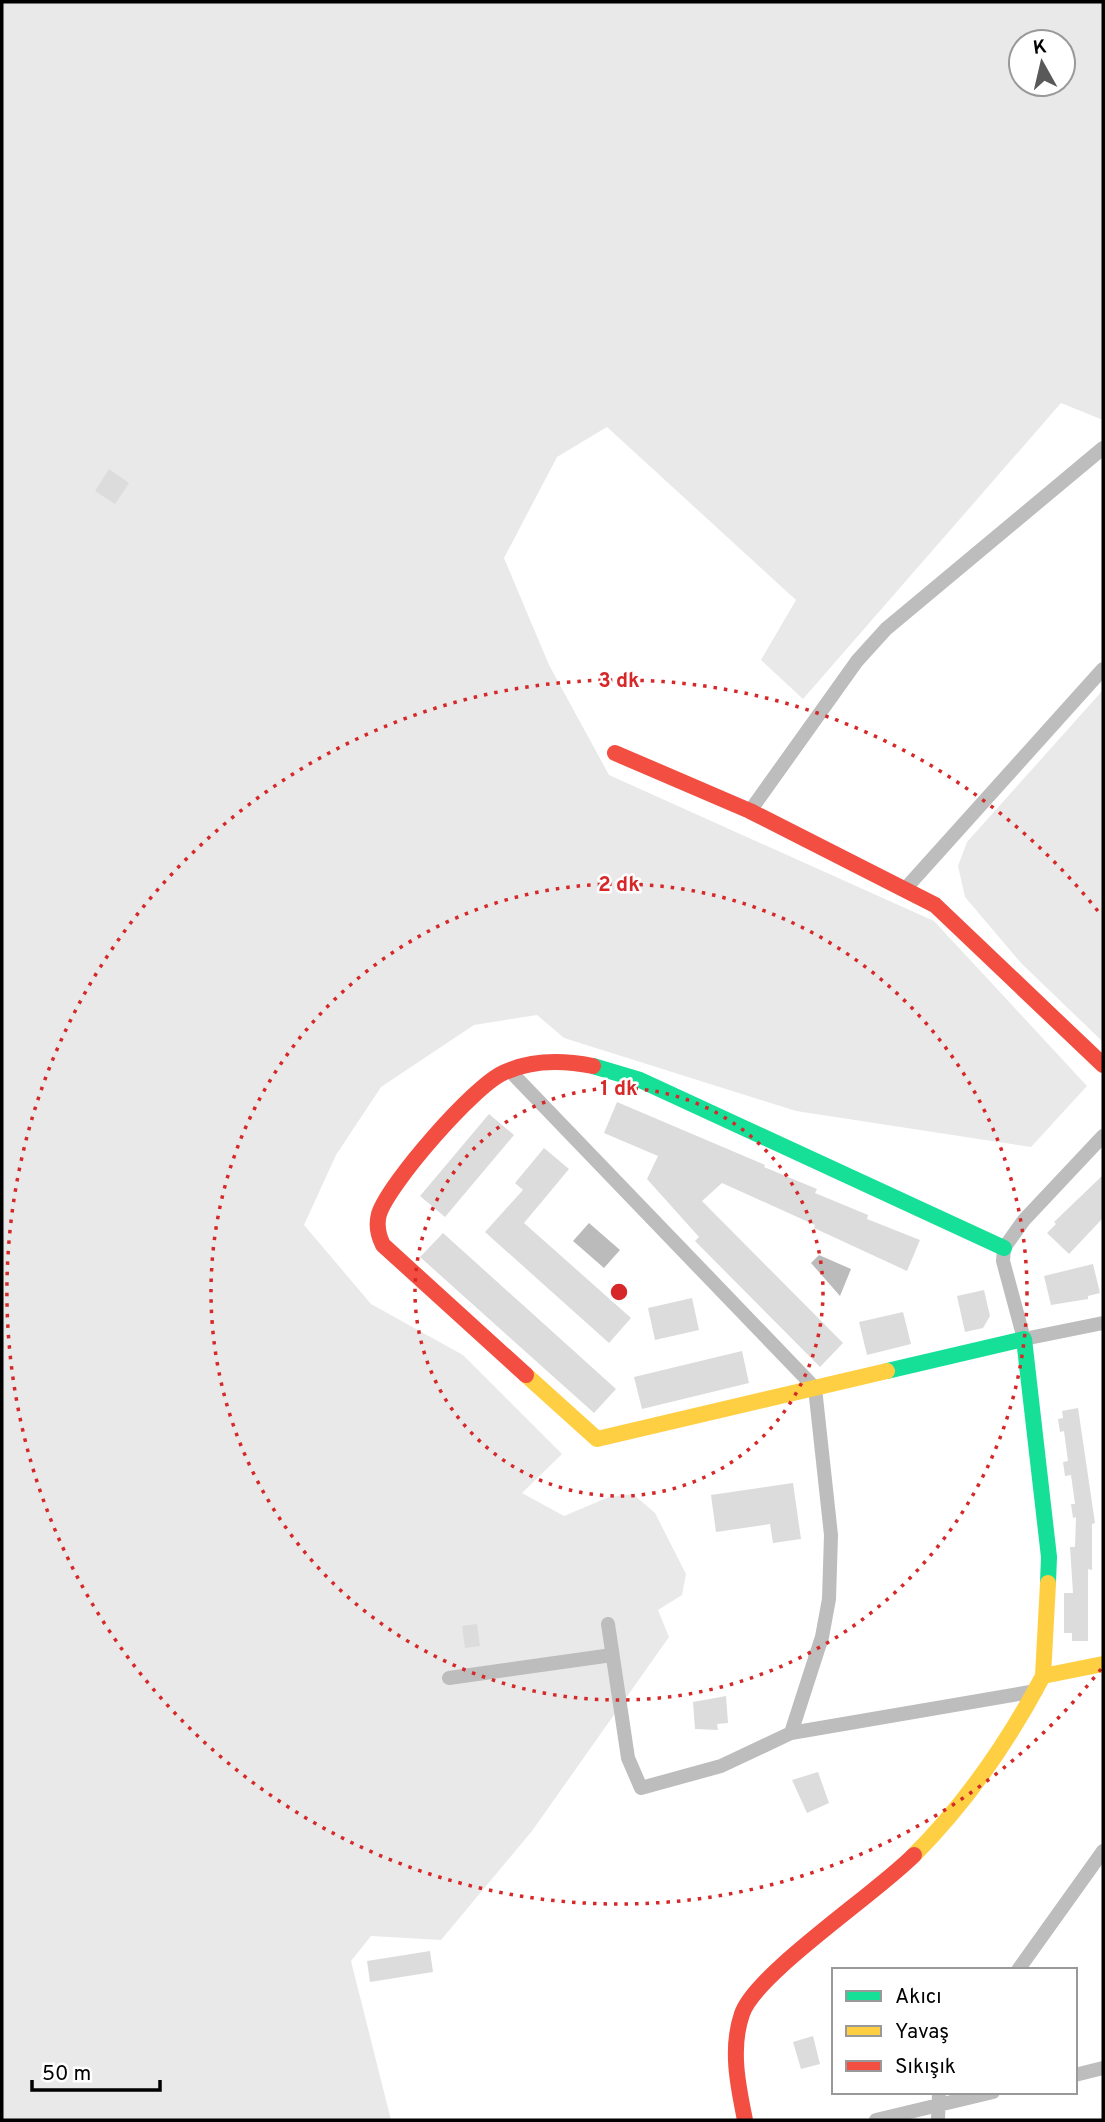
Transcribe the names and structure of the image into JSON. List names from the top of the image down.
{
  "legend": ["Akıcı", "Yavaş", "Sıkışık"],
  "scale_bar": "50 m",
  "north": "top",
  "rings": ["3 dk", "2 dk", "1 dk"]
}
